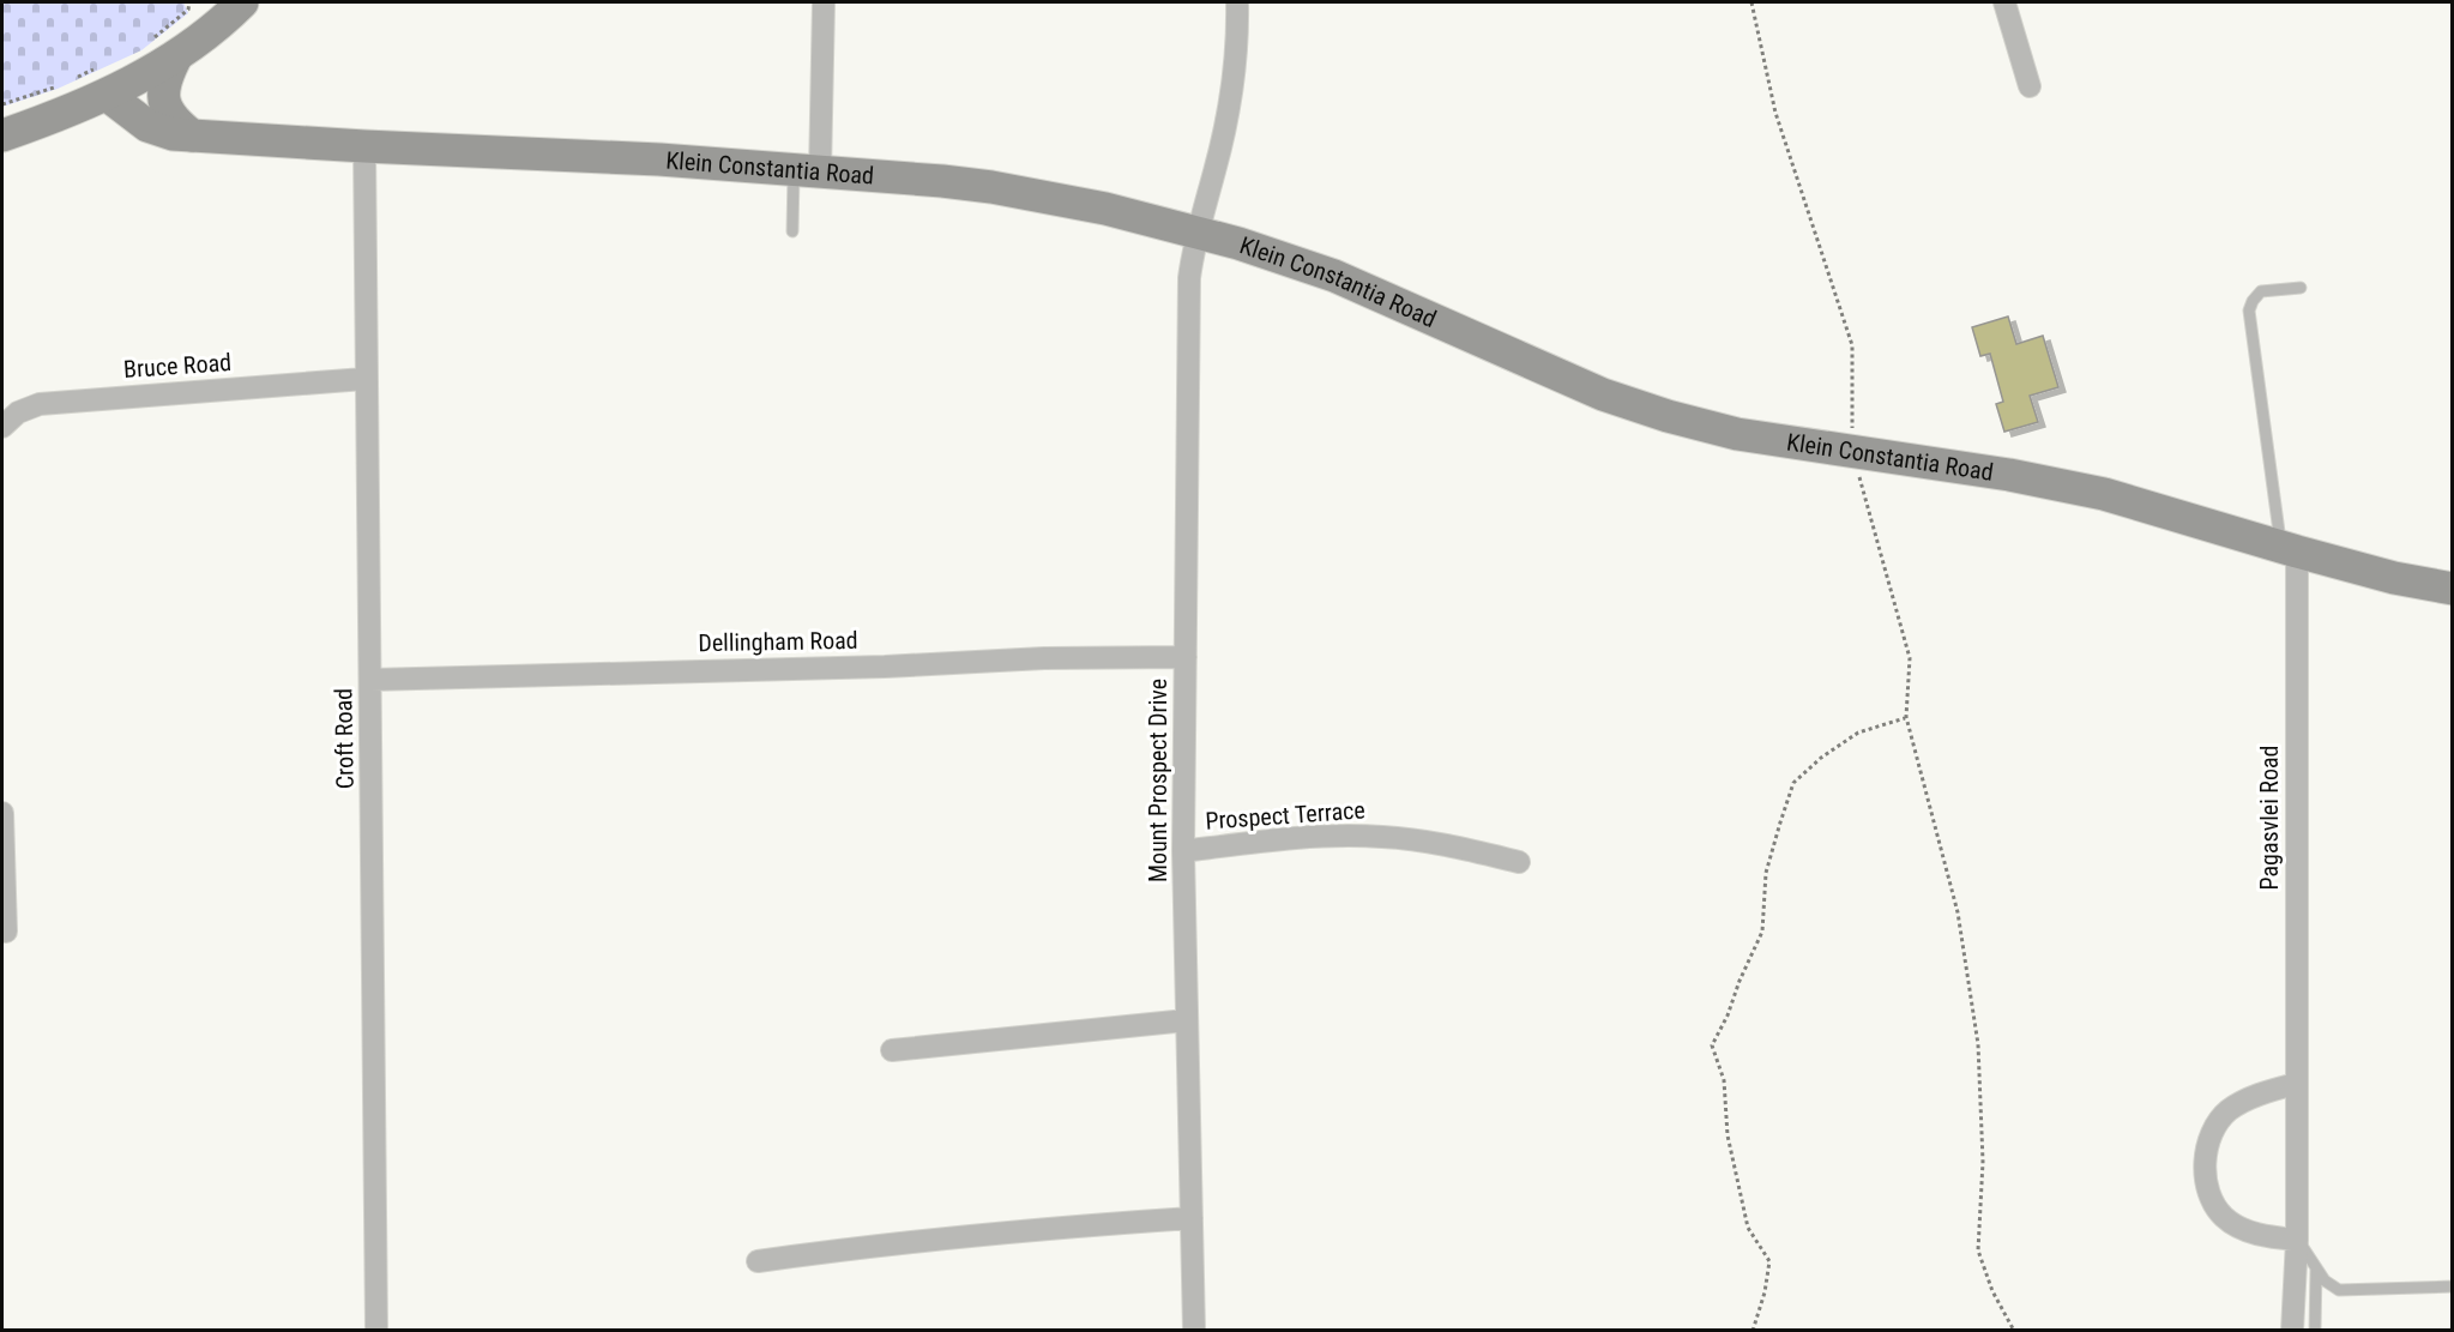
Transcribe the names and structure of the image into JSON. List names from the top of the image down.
{
  "streets": {
    "street": [
      "Klein Constantia Road",
      "Bruce Road",
      "Dellingham Road",
      "Croft Road",
      "Mount Prospect Drive",
      "Prospect Terrace",
      "Pagasvlei Road"
    ]
  },
  "crossings": [
    ["Klein Constantia Road", "Croft Road"],
    ["Klein Constantia Road", "Mount Prospect Drive"],
    ["Klein Constantia Road", "Pagasvlei Road"],
    ["Bruce Road", "Croft Road"],
    ["Dellingham Road", "Croft Road"],
    ["Dellingham Road", "Mount Prospect Drive"],
    ["Mount Prospect Drive", "Prospect Terrace"]
  ]
}
